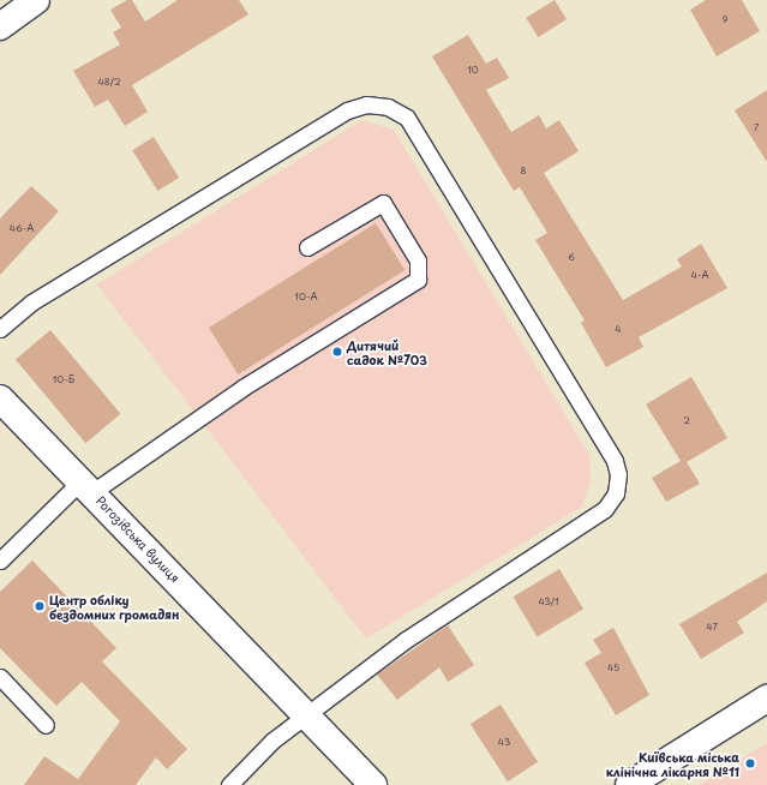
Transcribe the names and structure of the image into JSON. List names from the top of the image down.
{
  "streets": {
    "street": ["Рогозівська вулиця"]
  },
  "places": ["Дитячий садок №703", "Центр обліку бездомних громадян", "Київська міська клінічна лікарня №11"],
  "house_numbers": [
    "9",
    "10",
    "48/2",
    "7",
    "8",
    "46-А",
    "6",
    "4-А",
    "10-А",
    "4",
    "10-Б",
    "2",
    "43/1",
    "47",
    "45",
    "43"
  ]
}
